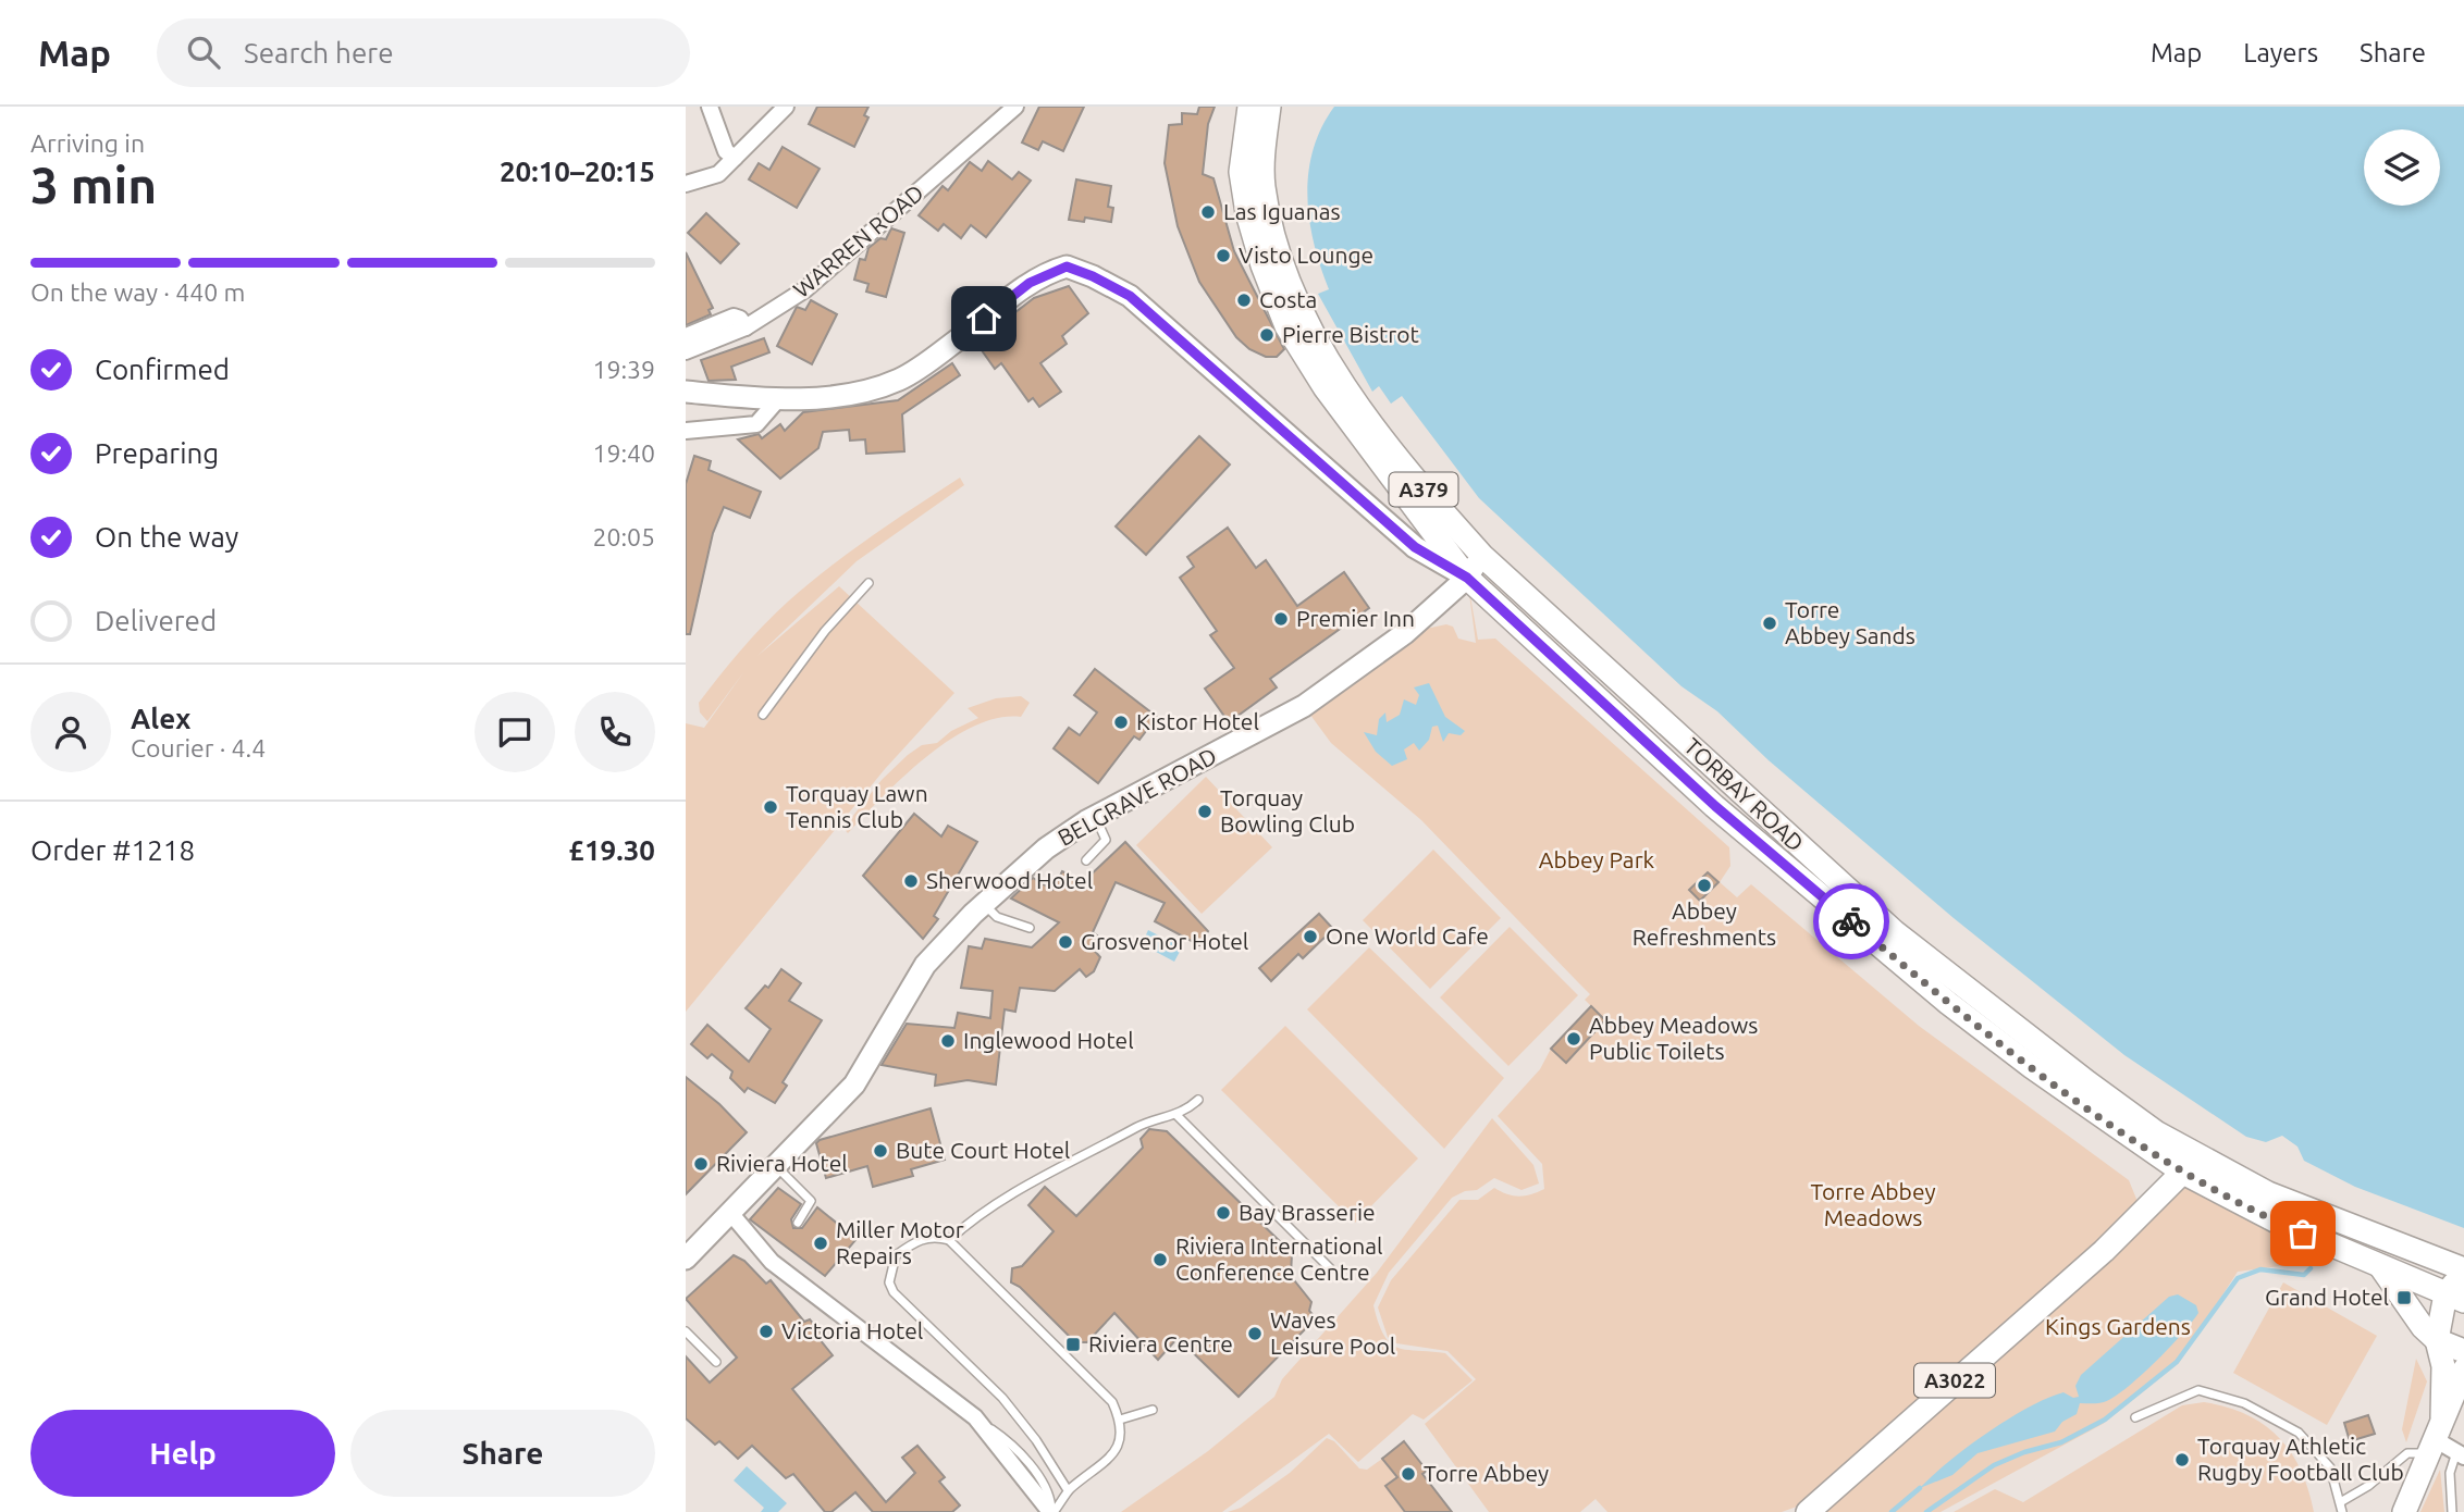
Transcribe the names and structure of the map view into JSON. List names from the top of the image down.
{
  "streets": {
    "main road": ["A379", "TORBAY ROAD", "A3022"],
    "street": ["WARREN ROAD", "BELGRAVE ROAD"]
  },
  "crossings": [
    ["TORBAY ROAD", "BELGRAVE ROAD"],
    ["TORBAY ROAD", "A3022"]
  ],
  "parks": ["Abbey Park", "Torre Abbey Meadows", "Kings Gardens"],
  "places": {
    "other": [
      "Las Iguanas",
      "Visto Lounge",
      "Costa",
      "Pierre Bistrot",
      "Premier Inn",
      "Torre Abbey Sands",
      "Kistor Hotel",
      "Torquay Lawn Tennis Club",
      "Torquay Bowling Club",
      "Sherwood Hotel",
      "Abbey Refreshments",
      "One World Cafe",
      "Grosvenor Hotel",
      "Abbey Meadows Public Toilets",
      "Inglewood Hotel",
      "Bute Court Hotel",
      "Riviera Hotel",
      "Bay Brasserie",
      "Miller Motor Repairs",
      "Riviera International Conference Centre",
      "Victoria Hotel",
      "Waves Leisure Pool",
      "Torquay Athletic Rugby Football Club",
      "Torre Abbey"
    ],
    "transit": ["Grand Hotel", "Riviera Centre"]
  },
  "page": {
    "header": "Map",
    "search": "Search here",
    "nav": ["Map", "Layers", "Share"],
    "heading": ["3 min", "Arriving in", "20:10–20:15"],
    "panel": [
      "Alex",
      "Courier · 4.4",
      "Order #1218",
      "£19.30"
    ],
    "bar": "On the way · 440 m",
    "list": [
      ["Confirmed", "19:39"],
      ["Preparing", "19:40"],
      ["On the way", "20:05"],
      "Delivered"
    ],
    "buttons": ["Help", "Share"]
  }
}
